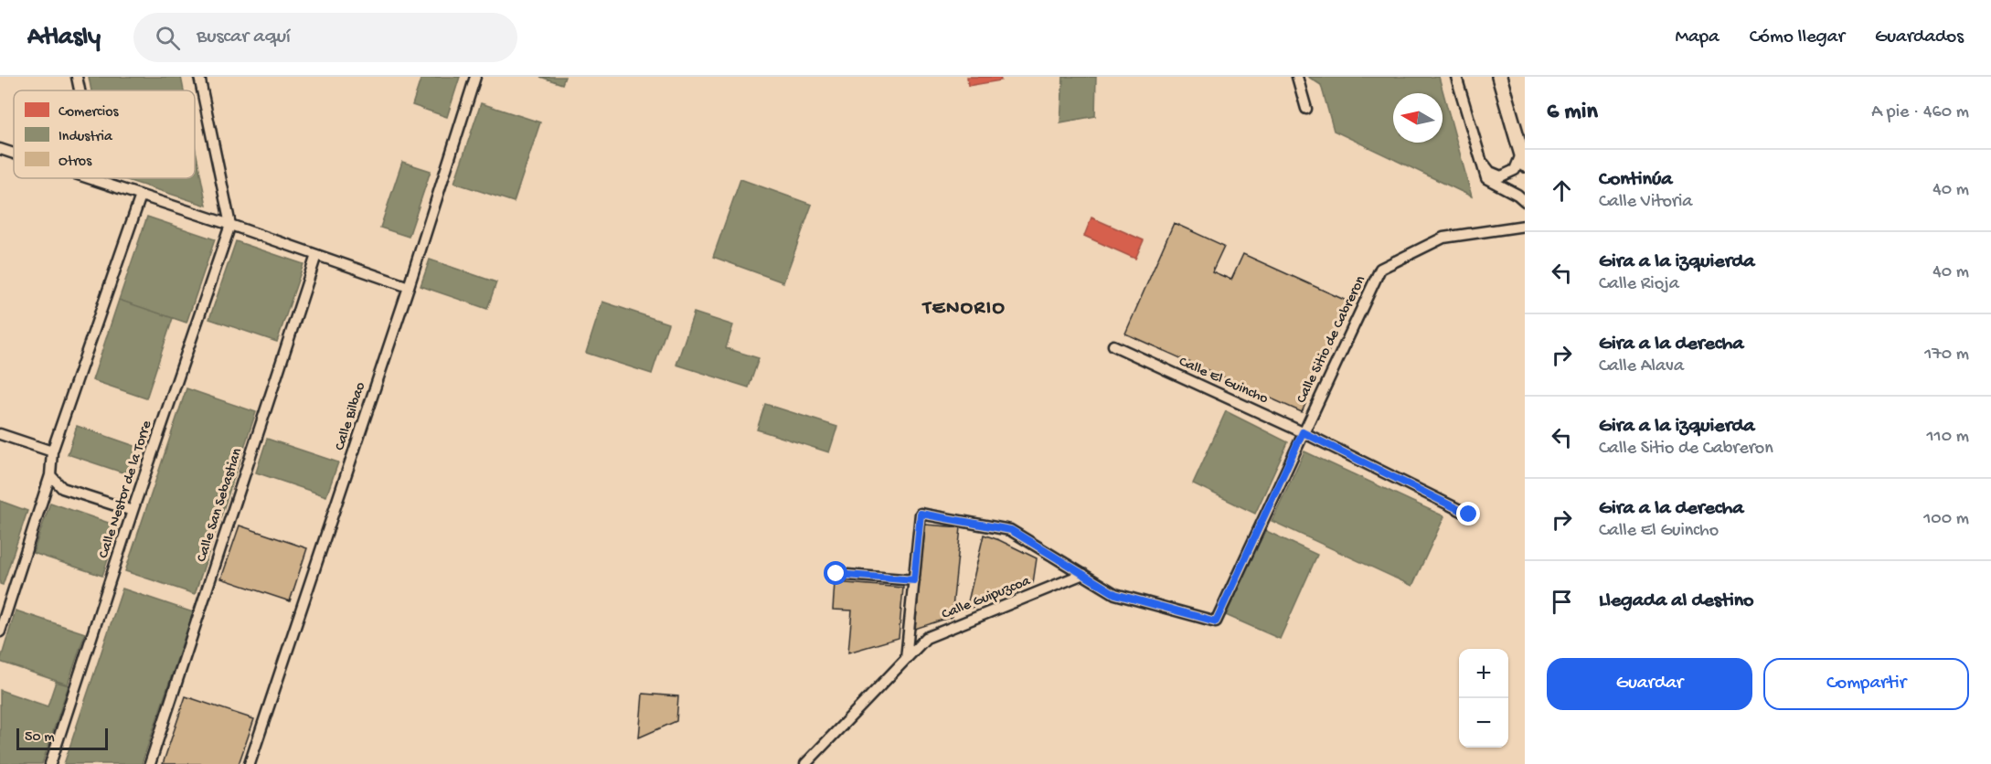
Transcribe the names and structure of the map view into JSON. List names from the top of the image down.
{
  "streets": {
    "street": [
      "Calle Sitio de Cabreron",
      "Calle El Guincho",
      "Calle Bilbao",
      "Calle Nestor de la Torre",
      "Calle San Sebastian",
      "Calle Guipuzcoa"
    ]
  },
  "crossings": [
    ["Calle Sitio de Cabreron", "Calle El Guincho"],
    ["Calle Sitio de Cabreron", "Calle Guipuzcoa"]
  ],
  "districts": ["TENORIO"],
  "legend": ["Comercios", "Industria", "Otros"],
  "scale_bar": "50 m",
  "north": "left",
  "page": {
    "header": "Atlasly",
    "search": "Buscar aquí",
    "nav": ["Mapa", "Cómo llegar", "Guardados"],
    "heading": ["6 min", "A pie · 460 m"],
    "list": [
      ["Continúa", "Calle Vitoria", "40 m"],
      ["Gira a la izquierda", "Calle Rioja", "40 m"],
      ["Gira a la derecha", "Calle Alava", "170 m"],
      ["Gira a la izquierda", "Calle Sitio de Cabreron", "110 m"],
      ["Gira a la derecha", "Calle El Guincho", "100 m"],
      "Llegada al destino"
    ],
    "buttons": ["Guardar", "Compartir"],
    "map_buttons": ["+", "−"],
    "scale": "50 m"
  }
}
